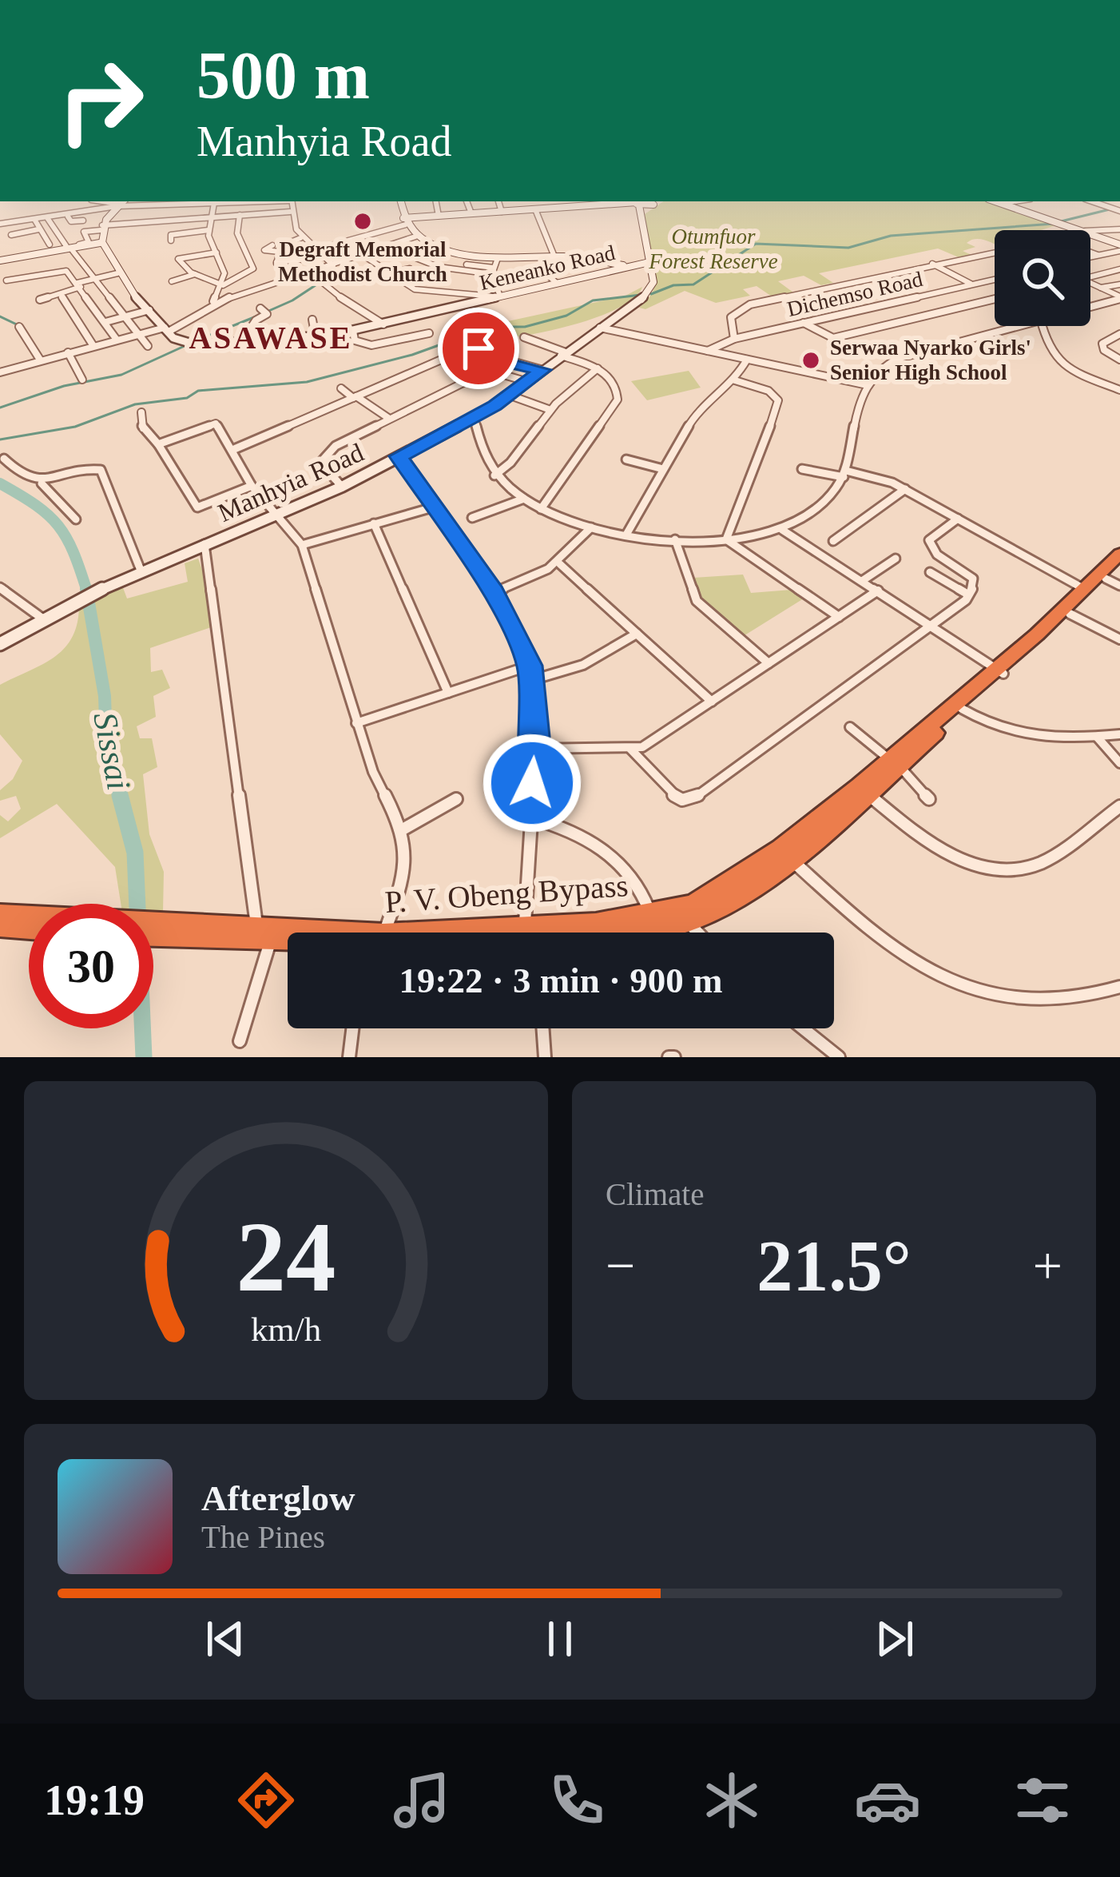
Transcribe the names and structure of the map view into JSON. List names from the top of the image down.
{
  "streets": {
    "highway": ["P. V. Obeng Bypass"],
    "street": ["Keneanko Road", "Dichemso Road", "Manhyia Road"]
  },
  "crossings": [
    ["Keneanko Road", "Manhyia Road"]
  ],
  "districts": ["ASAWASE"],
  "water": ["Sissai"],
  "parks": ["Otumfuor Forest Reserve"],
  "places": ["Degraft Memorial Methodist Church", "Serwaa Nyarko Girls' Senior High School"],
  "page": {
    "turn": ["500 m", "Manhyia Road"],
    "limit": "30",
    "trip": "19:22 · 3 min · 900 m",
    "tile": "Climate",
    "heat": ["−", "21.5°", "+"],
    "song": ["Afterglow", "The Pines"],
    "tabs": "19:19",
    "gauge": ["24", "km/h"]
  }
}
